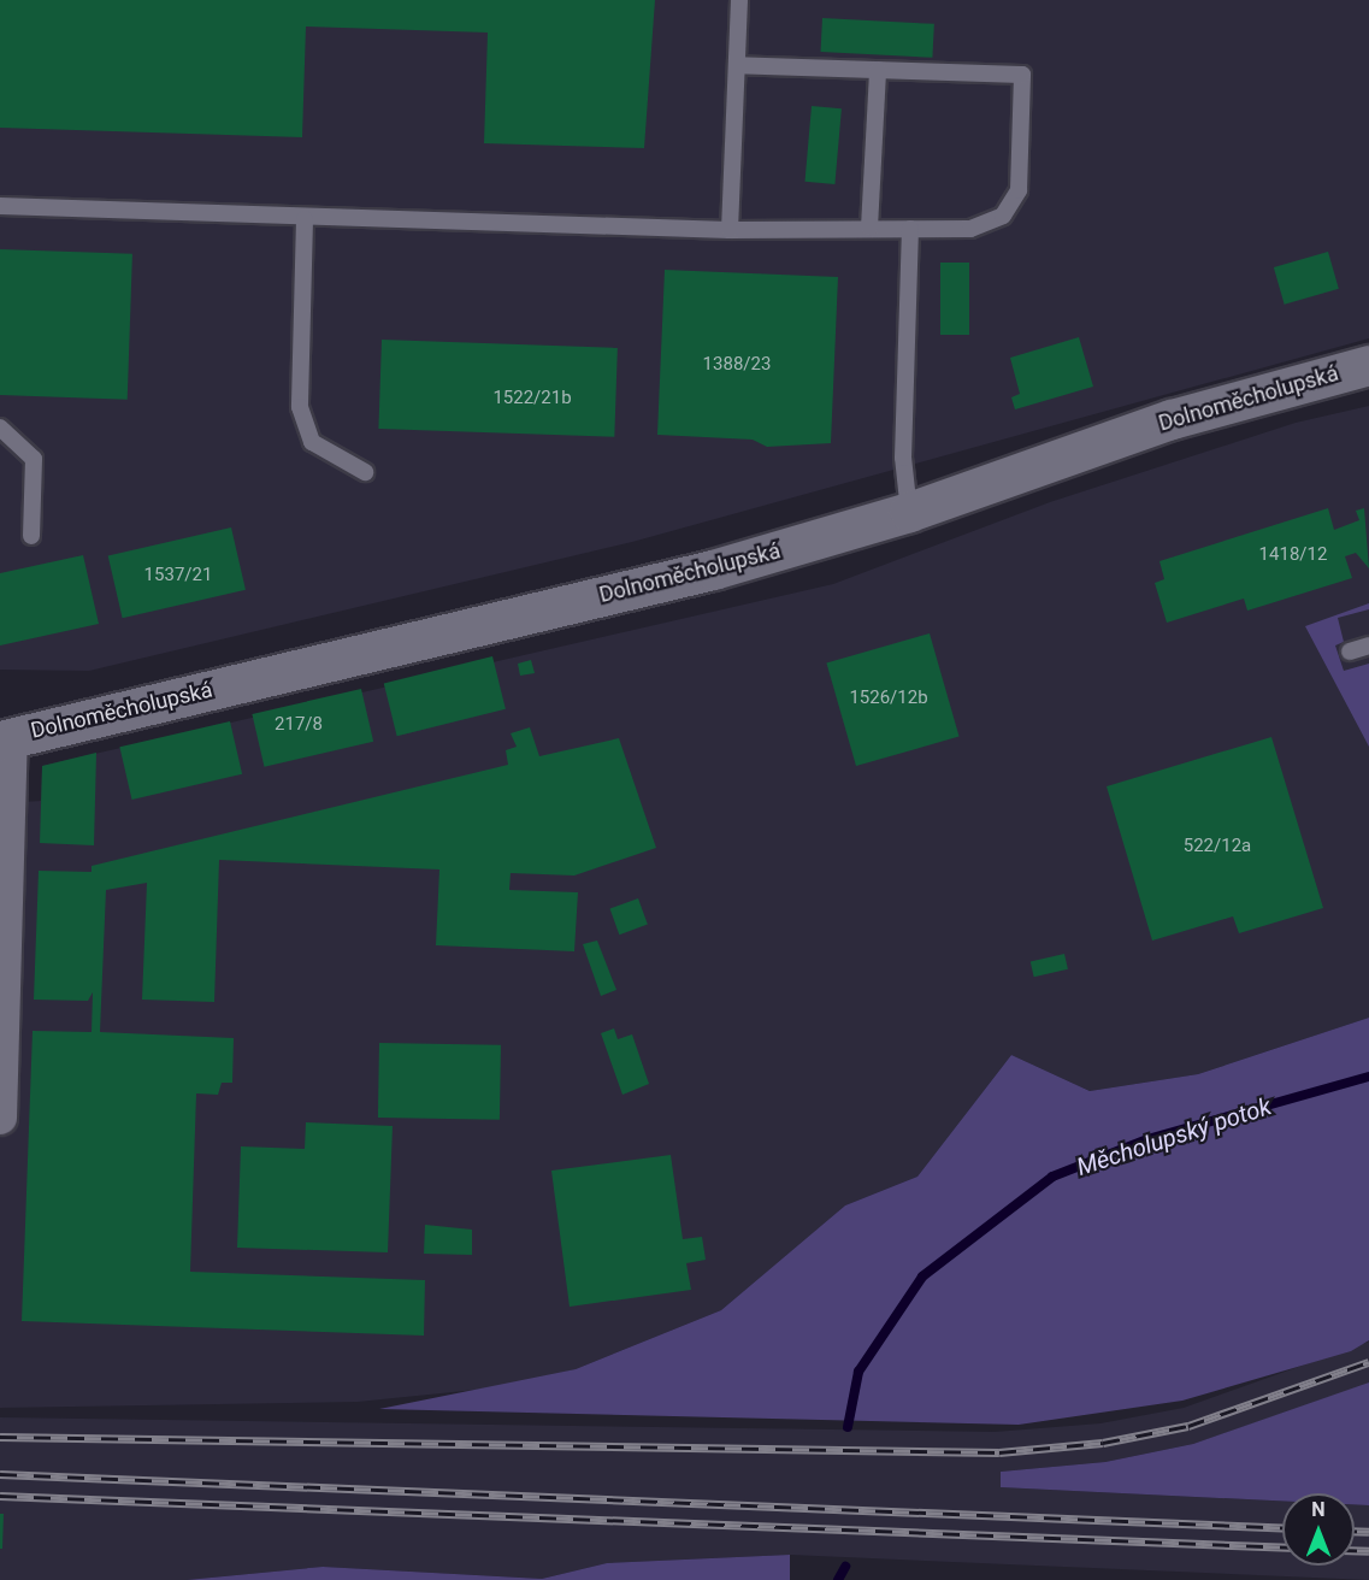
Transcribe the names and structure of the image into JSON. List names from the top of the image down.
{
  "streets": {
    "street": ["Dolnoměcholupská"]
  },
  "water": ["Měcholupský potok"],
  "house_numbers": [
    "1388/23",
    "1522/21b",
    "1418/12",
    "1537/21",
    "1526/12b",
    "217/8",
    "522/12a"
  ],
  "north": "top"
}
